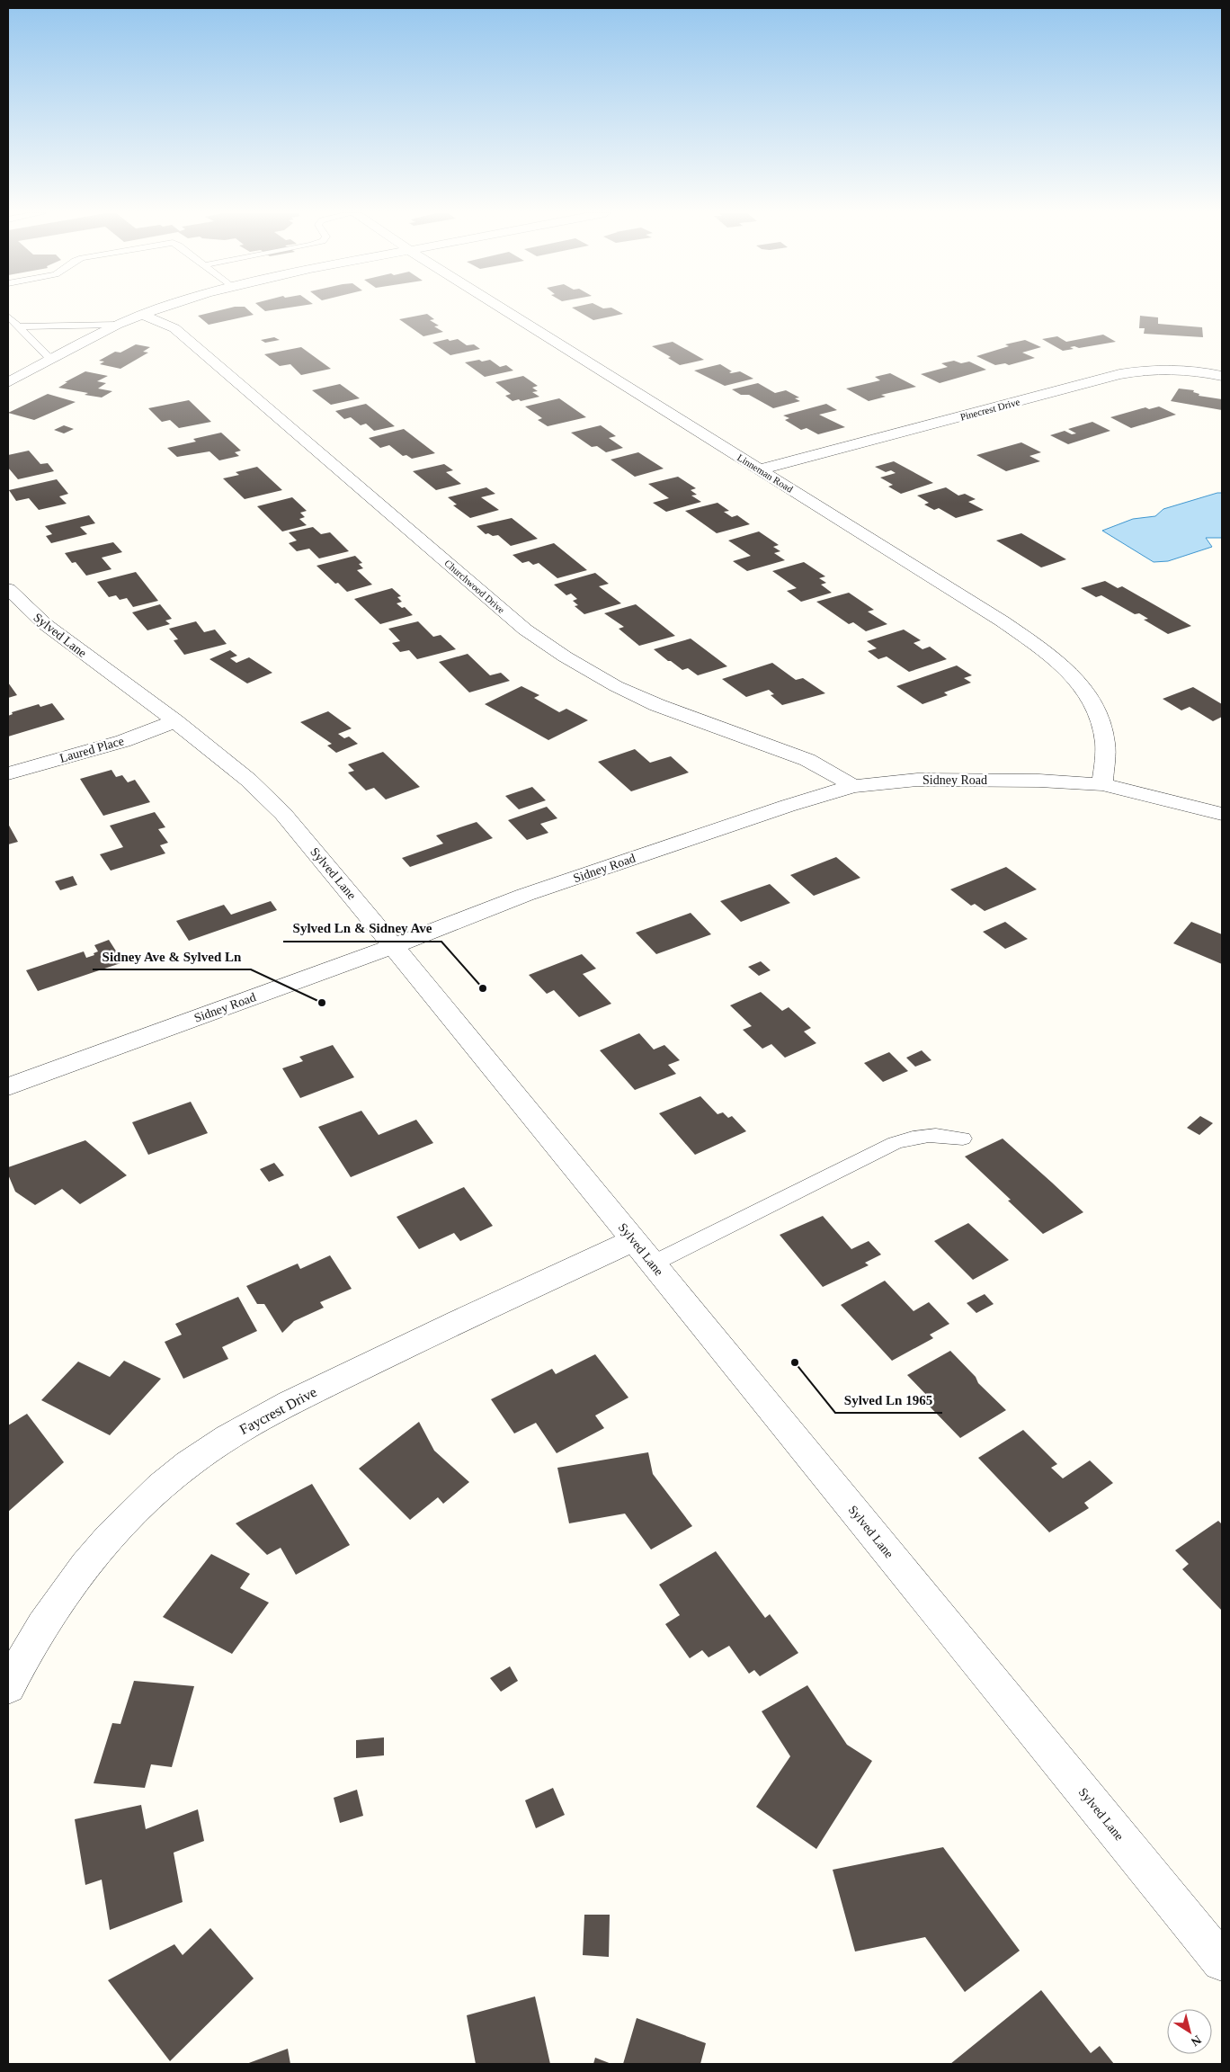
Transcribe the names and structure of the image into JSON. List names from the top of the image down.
{
  "streets": {
    "street": [
      "Pinecrest Drive",
      "Linneman Road",
      "Churchwood Drive",
      "Sylved Lane",
      "Laured Place",
      "Sidney Road",
      "Faycrest Drive"
    ]
  },
  "crossings": [
    ["Pinecrest Drive", "Linneman Road"],
    ["Linneman Road", "Sidney Road"],
    ["Churchwood Drive", "Sidney Road"],
    ["Sylved Lane", "Laured Place"],
    ["Sylved Lane", "Sidney Road"],
    ["Sylved Lane", "Faycrest Drive"]
  ],
  "places": ["Sylved Ln & Sidney Ave", "Sidney Ave & Sylved Ln", "Sylved Ln 1965"],
  "north": "bottom right"
}
